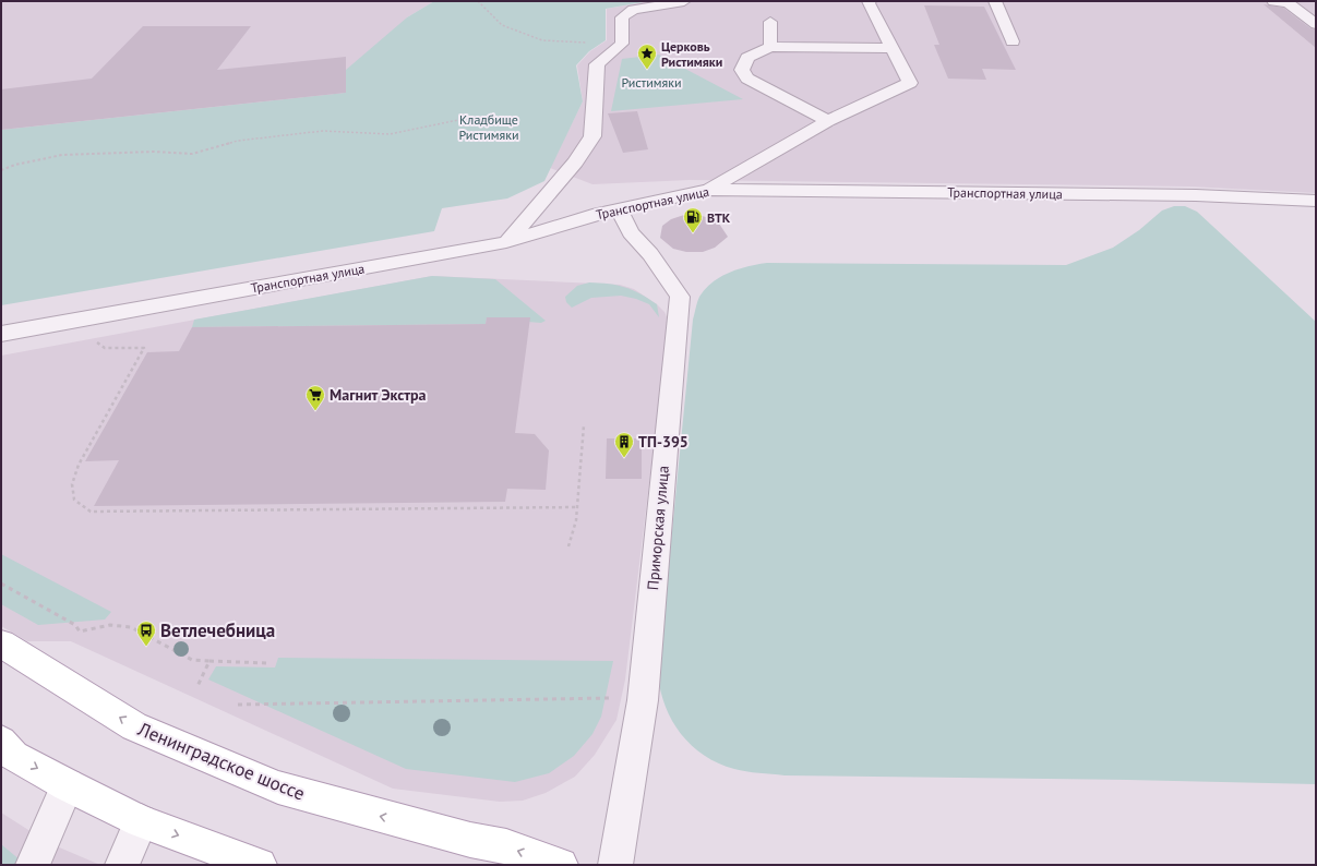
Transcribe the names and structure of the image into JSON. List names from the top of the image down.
{
  "streets": {
    "main road": ["Ленинградское шоссе"],
    "street": ["Транспортная улица", "Приморская улица"]
  },
  "crossings": [
    ["Транспортная улица", "Приморская улица"]
  ],
  "parks": ["Ристимяки", "Кладбище Ристимяки"],
  "places": {
    "place": ["Церковь Ристимяки"],
    "fuel station": ["ВТК"],
    "supermarket": ["Магнит Экстра"],
    "building": ["ТП-395"],
    "bus stop": ["Ветлечебница"]
  }
}
